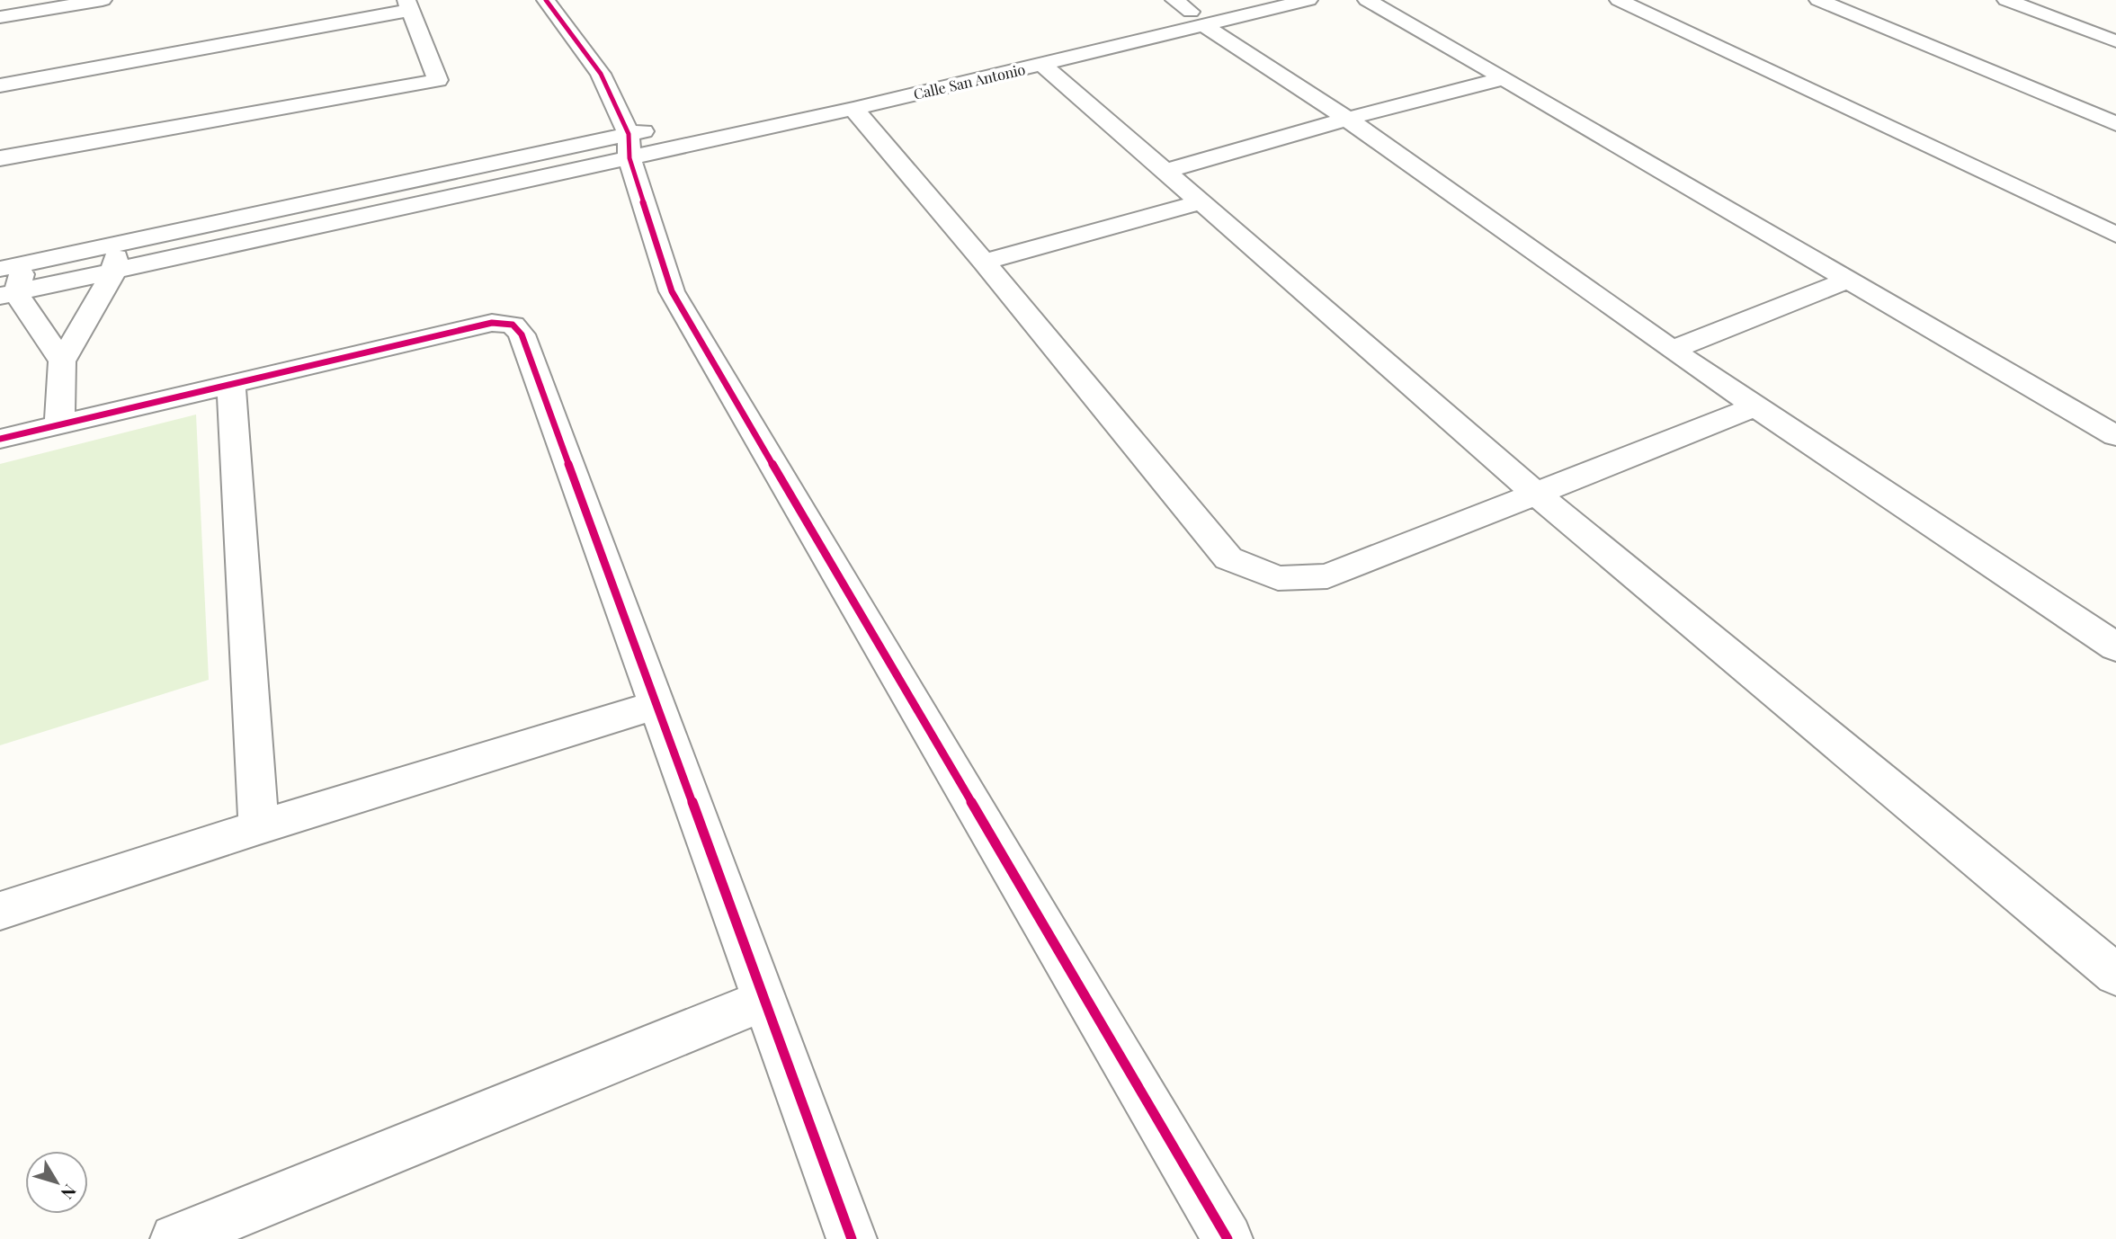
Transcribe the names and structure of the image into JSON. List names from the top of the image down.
{
  "streets": {
    "street": ["Calle San Antonio"]
  },
  "north": "bottom right"
}
